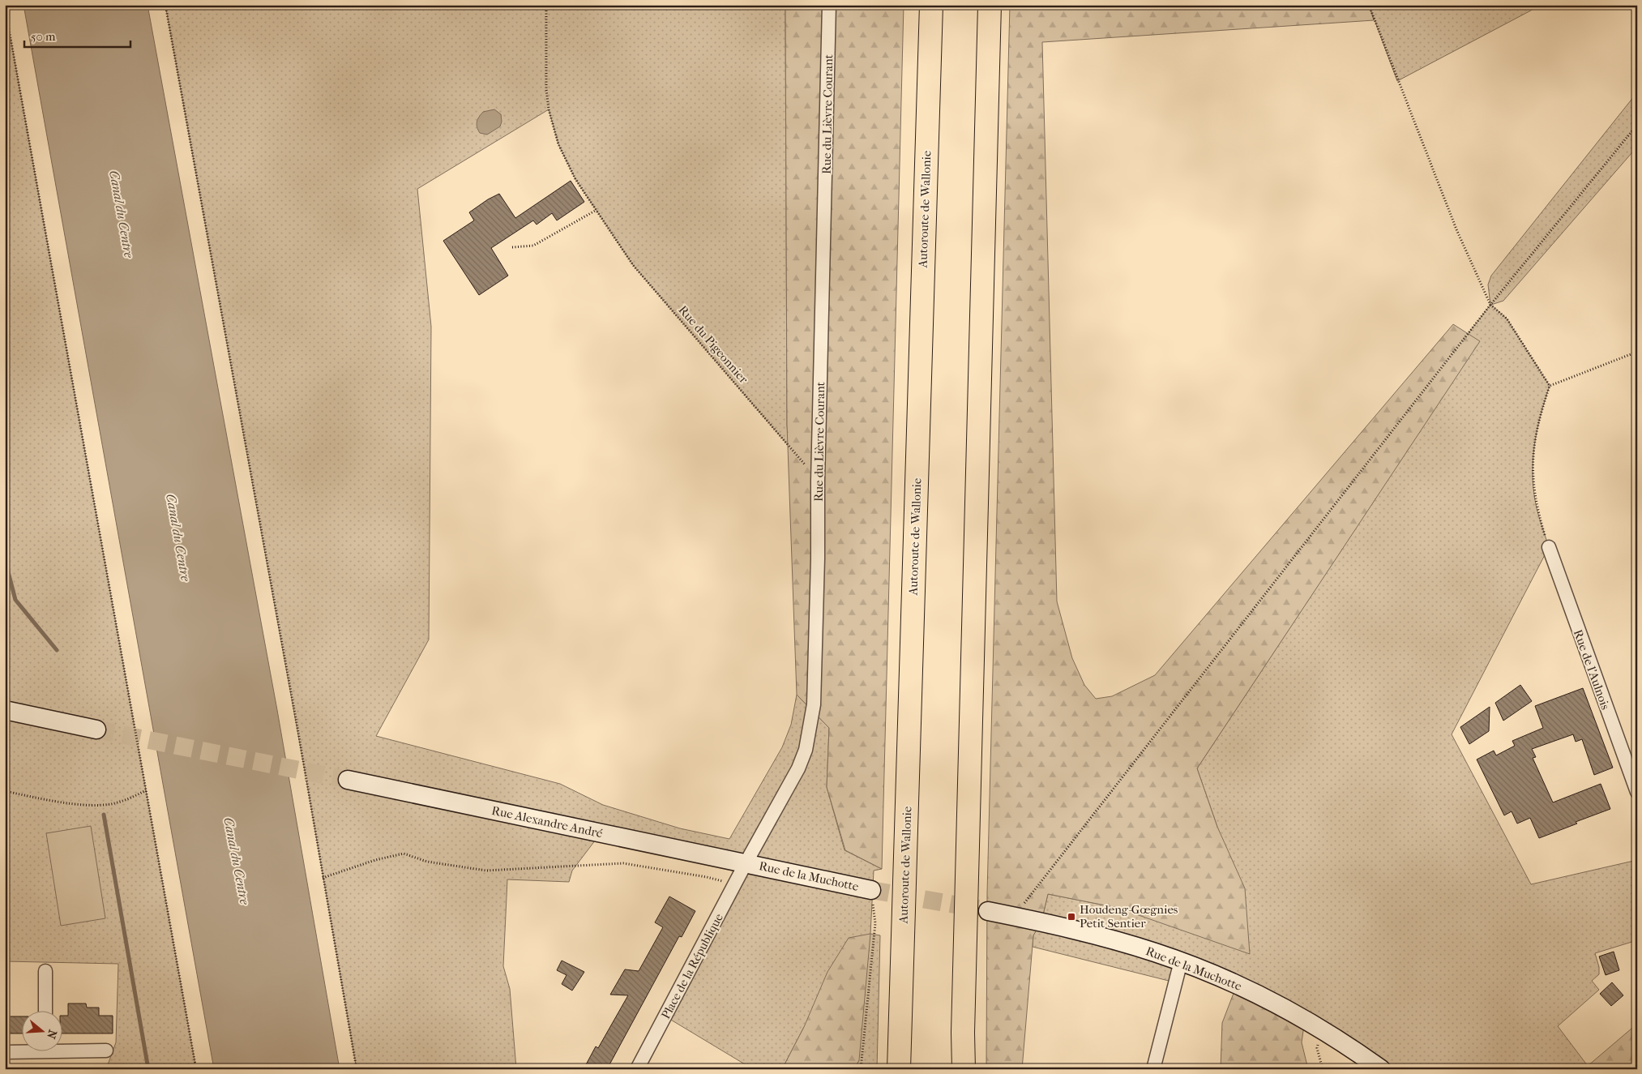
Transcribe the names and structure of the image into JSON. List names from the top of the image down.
{
  "streets": {
    "highway": ["Autoroute de Wallonie"],
    "street": [
      "Rue du Lièvre Courant",
      "Rue de l'Aulnois",
      "Rue Alexandre André",
      "Rue de la Muchotte",
      "Place de la République"
    ],
    "path": ["Rue du Pigeonnier"]
  },
  "crossings": [
    ["Rue du Lièvre Courant", "Rue du Pigeonnier"],
    ["Rue du Lièvre Courant", "Rue Alexandre André"],
    ["Rue du Lièvre Courant", "Rue de la Muchotte"],
    ["Rue du Lièvre Courant", "Place de la République"],
    ["Rue Alexandre André", "Rue de la Muchotte"],
    ["Rue Alexandre André", "Place de la République"],
    ["Rue de la Muchotte", "Place de la République"]
  ],
  "water": ["Canal du Centre"],
  "places": {
    "transit": ["Houdeng-Gœgnies Petit Sentier"]
  },
  "scale_bar": "50 m",
  "north": "right"
}
